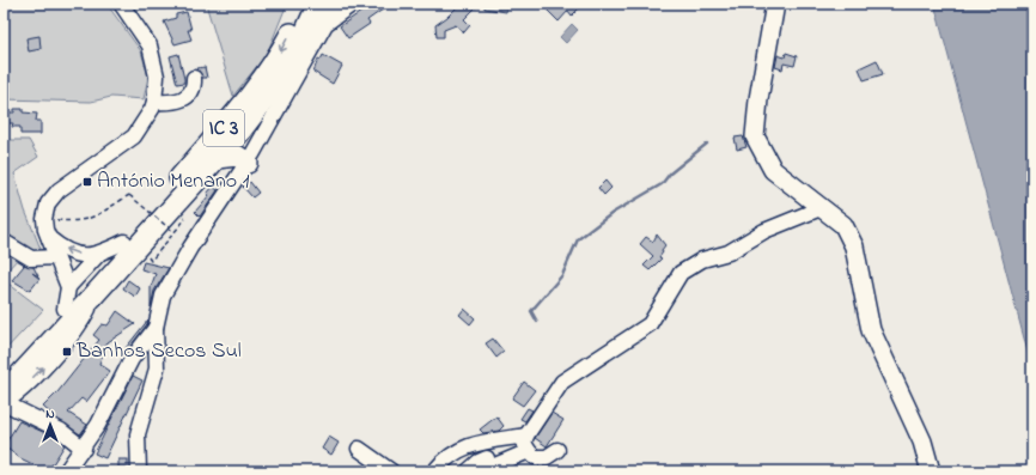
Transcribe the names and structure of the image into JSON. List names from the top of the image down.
{
  "streets": {
    "highway": ["IC 3"]
  },
  "places": {
    "transit": ["António Menano 1", "Banhos Secos Sul"]
  },
  "north": "top"
}
